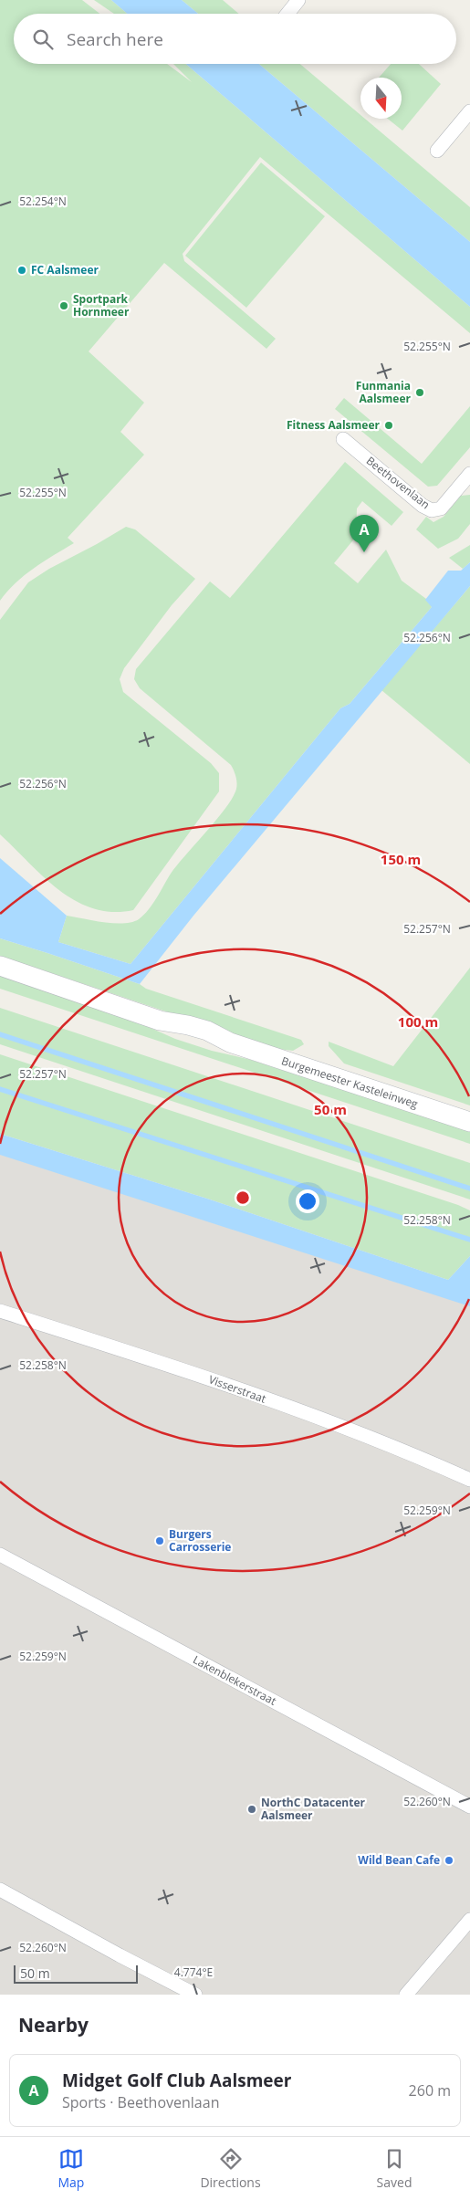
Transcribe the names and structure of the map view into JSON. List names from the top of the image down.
{
  "streets": {
    "main road": ["Burgemeester Kasteleinweg"],
    "street": ["Beethovenlaan", "Visserstraat", "Lakenblekerstraat"]
  },
  "places": [
    "FC Aalsmeer",
    "Sportpark Hornmeer",
    "Funmania Aalsmeer",
    "Fitness Aalsmeer",
    "Burgers Carrosserie",
    "NorthC Datacenter Aalsmeer",
    "Wild Bean Cafe"
  ],
  "scale_bar": "50 m",
  "north": "bottom",
  "page": {
    "search": "Search here",
    "pins": "A",
    "scale": "50 m",
    "heading": "Nearby",
    "list": [
      {
        "mark": "A",
        "name": "Midget Golf Club Aalsmeer",
        "note": "Sports · Beethovenlaan",
        "value": "260 m"
      }
    ],
    "nav": ["Map", "Directions", "Saved"]
  },
  "coordinates": [
    "52.254°N",
    "52.255°N",
    "52.256°N",
    "52.257°N",
    "52.258°N",
    "52.259°N",
    "52.260°N",
    "4.774°E"
  ],
  "rings": ["150 m", "100 m", "50 m"]
}
